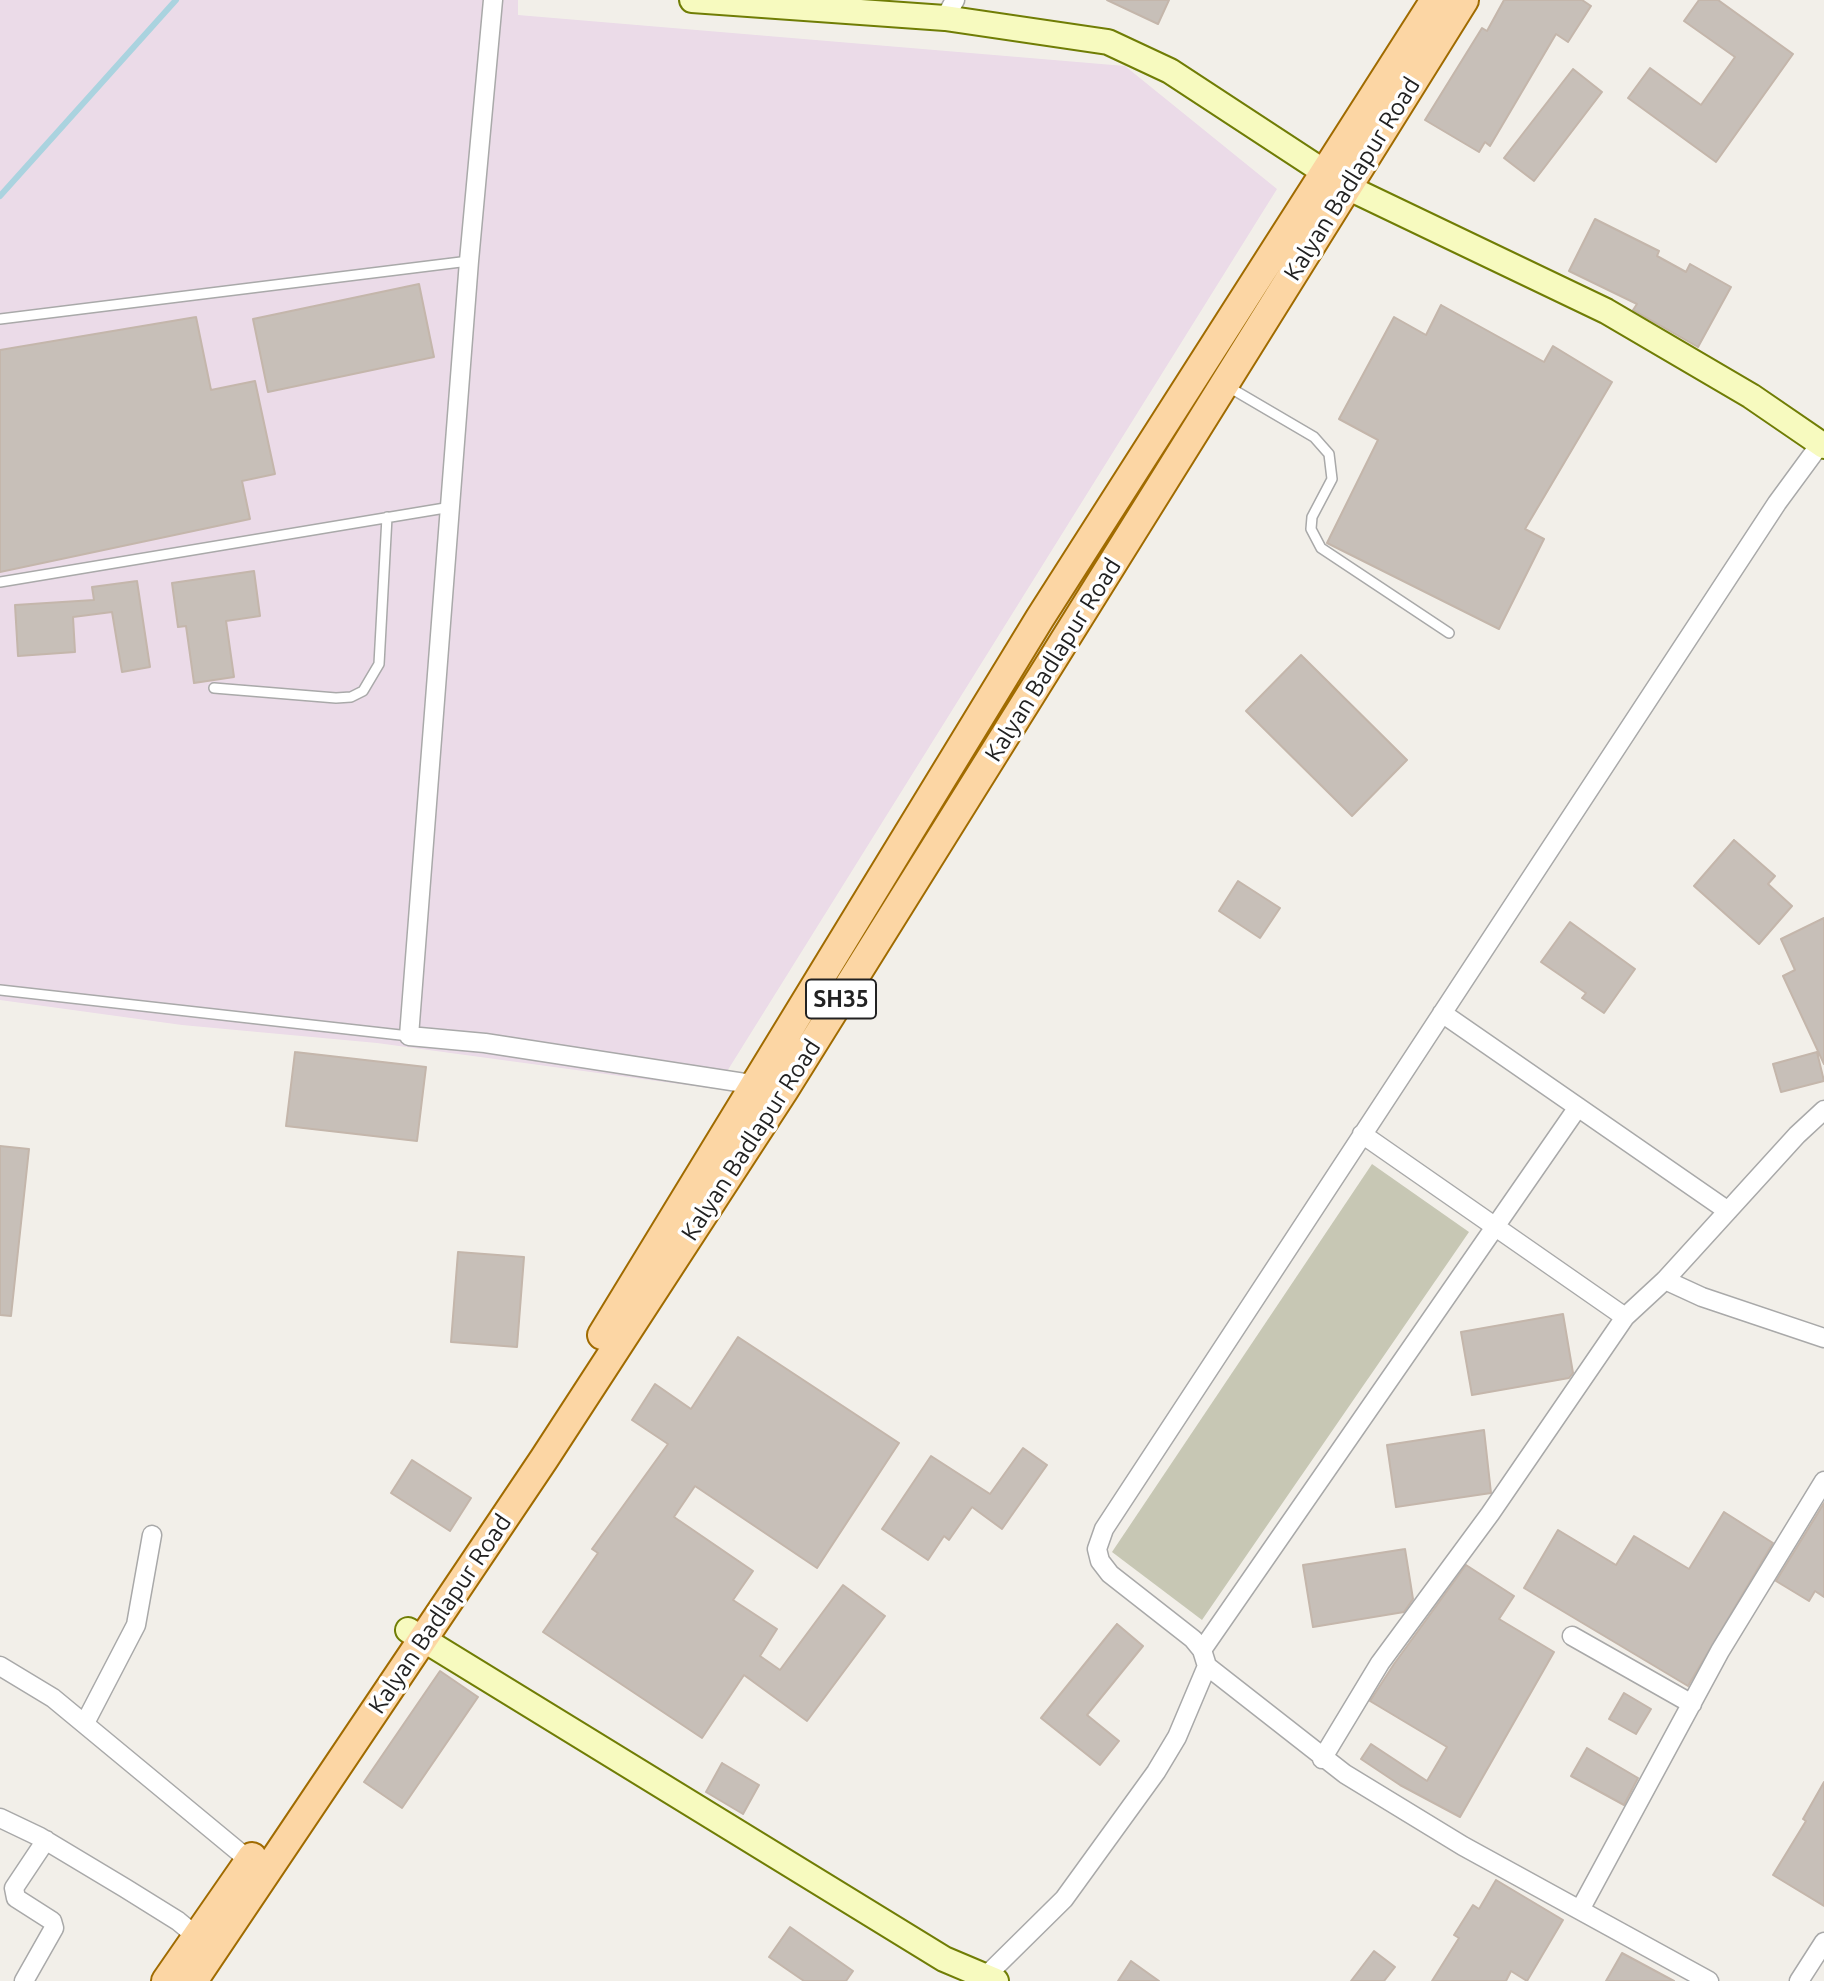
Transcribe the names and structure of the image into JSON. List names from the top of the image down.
{
  "streets": {
    "main road": ["Kalyan Badlapur Road", "SH35"]
  }
}
